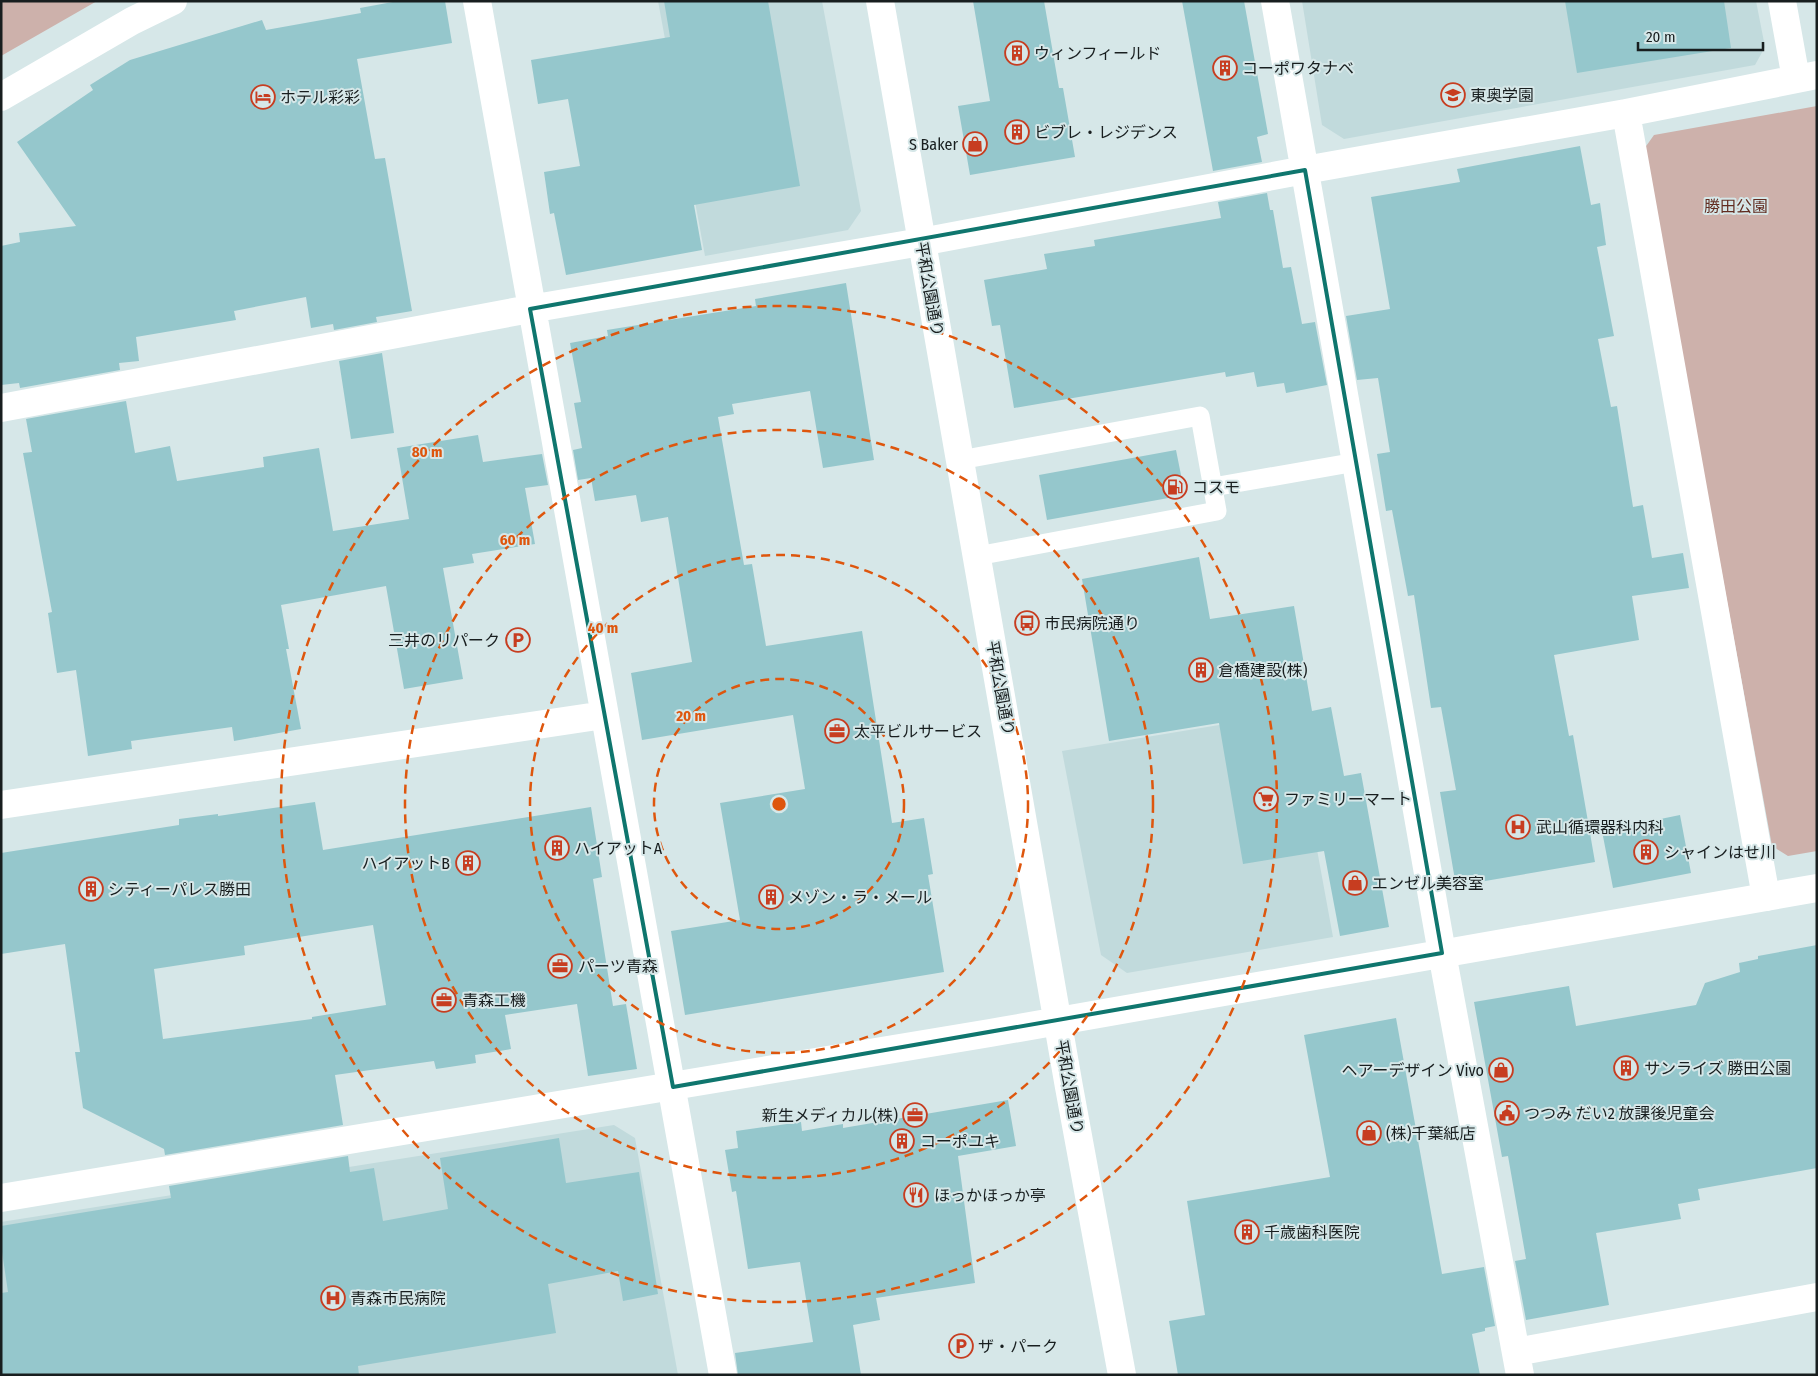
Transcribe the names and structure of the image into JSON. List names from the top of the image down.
{
  "streets": {
    "street": ["平和公園通り"]
  },
  "parks": ["勝田公園"],
  "places": {
    "building": [
      "ウィンフィールド",
      "コーポワタナベ",
      "ビブレ・レジデンス",
      "倉橋建設(株)",
      "ハイアットA",
      "シャインはせ川",
      "ハイアットB",
      "シティーパレス勝田",
      "メゾン・ラ・メール",
      "サンライズ 勝田公園",
      "コーポユキ",
      "千歳歯科医院"
    ],
    "school or university": ["東奥学園"],
    "hotel": ["ホテル彩彩"],
    "shop": [
      "S Baker",
      "エンゼル美容室",
      "ヘアーデザイン Vivo",
      "(株)千葉紙店"
    ],
    "fuel station": ["コスモ"],
    "bus stop": ["市民病院通り"],
    "parking": ["三井のリパーク", "ザ・パーク"],
    "office": [
      "太平ビルサービス",
      "パーツ青森",
      "青森工機",
      "新生メディカル(株)"
    ],
    "supermarket": ["ファミリーマート"],
    "hospital": ["武山循環器科内科", "青森市民病院"],
    "public building": ["つつみ だい2 放課後児童会"],
    "restaurant": ["ほっかほっか亭"]
  },
  "scale_bar": "20 m",
  "rings": [
    "80 m",
    "60 m",
    "40 m",
    "20 m"
  ]
}
